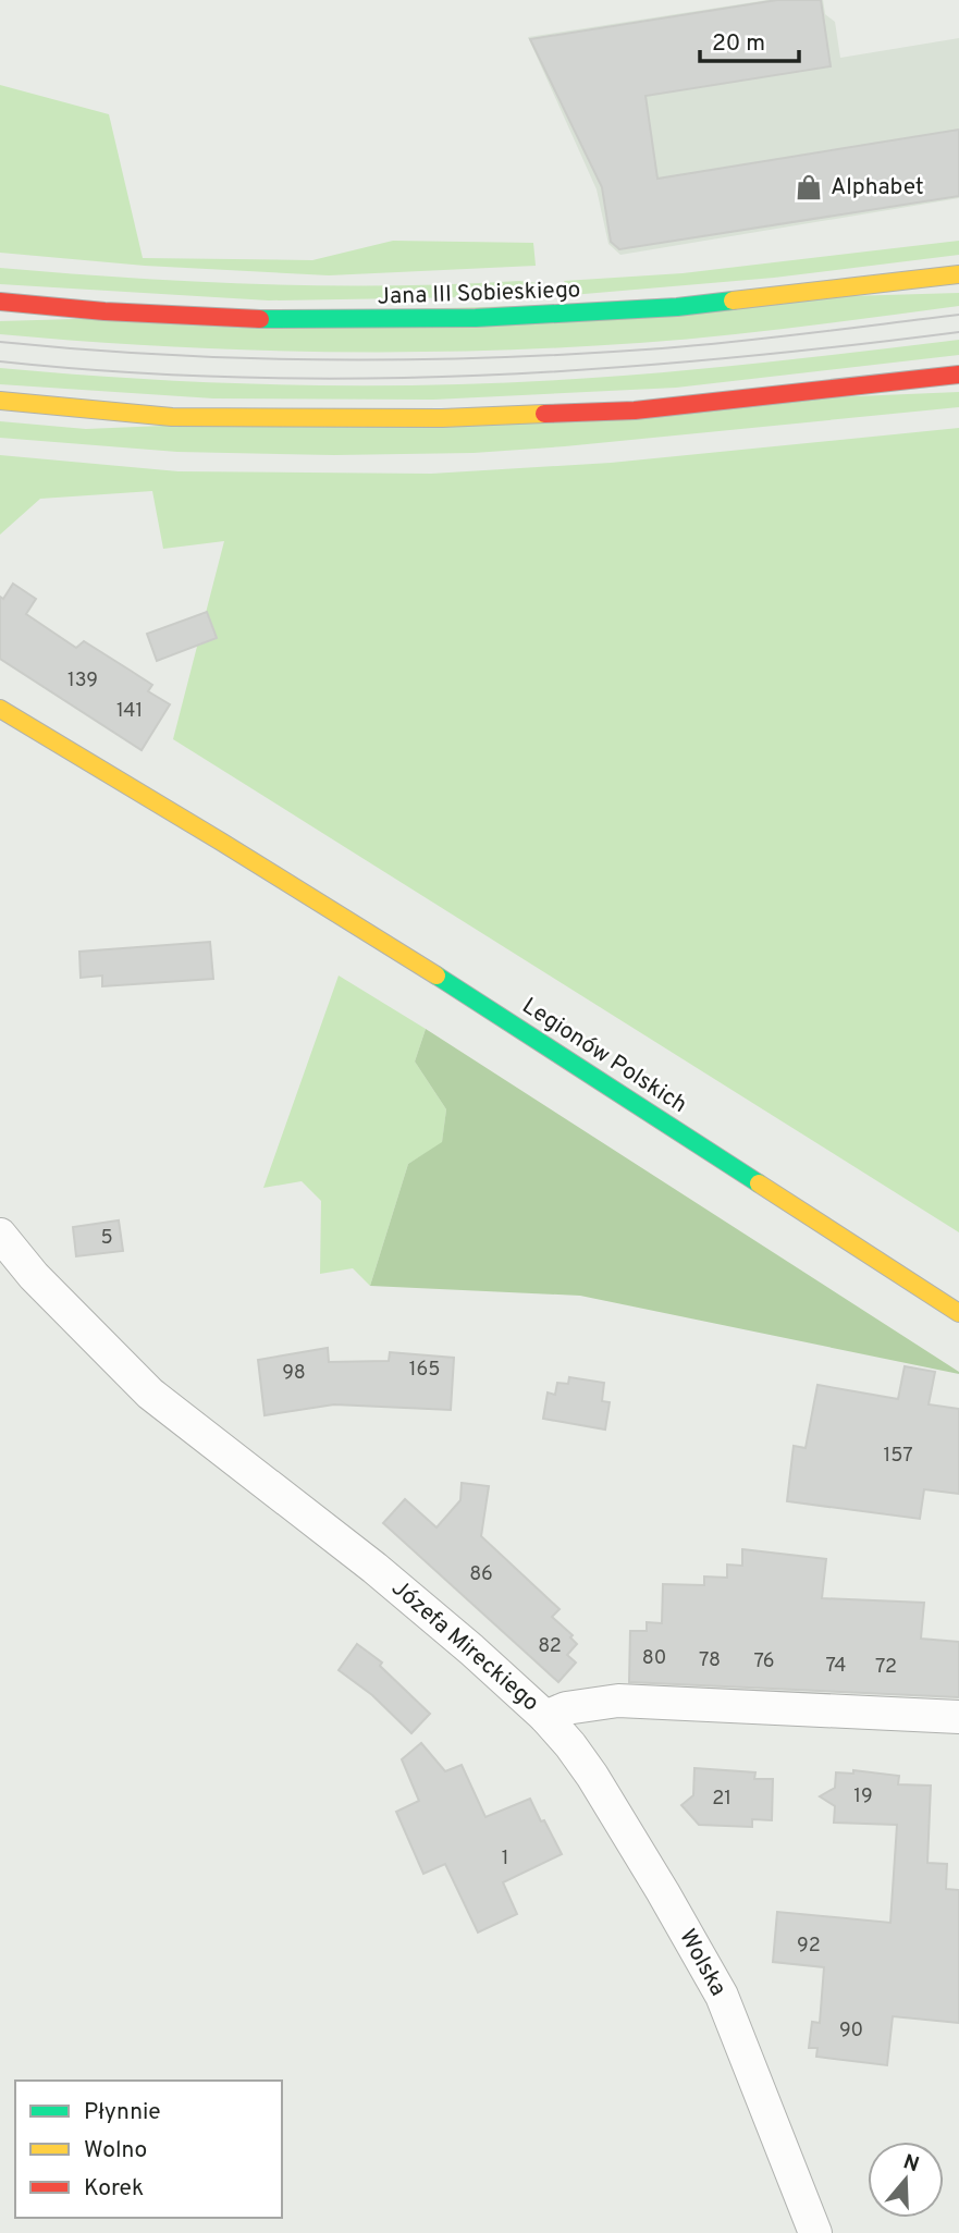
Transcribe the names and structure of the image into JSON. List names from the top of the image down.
{
  "streets": {
    "main road": ["Jana III Sobieskiego", "Legionów Polskich"],
    "street": ["Józefa Mireckiego", "Wolska"]
  },
  "crossings": [
    ["Józefa Mireckiego", "Wolska"]
  ],
  "places": {
    "shop": ["Alphabet"]
  },
  "house_numbers": [
    "139",
    "141",
    "5",
    "165",
    "98",
    "157",
    "86",
    "82",
    "80",
    "78",
    "76",
    "74",
    "72",
    "19",
    "21",
    "1",
    "92",
    "90"
  ],
  "legend": ["Płynnie", "Wolno", "Korek"],
  "scale_bar": "20 m",
  "north": "top"
}
